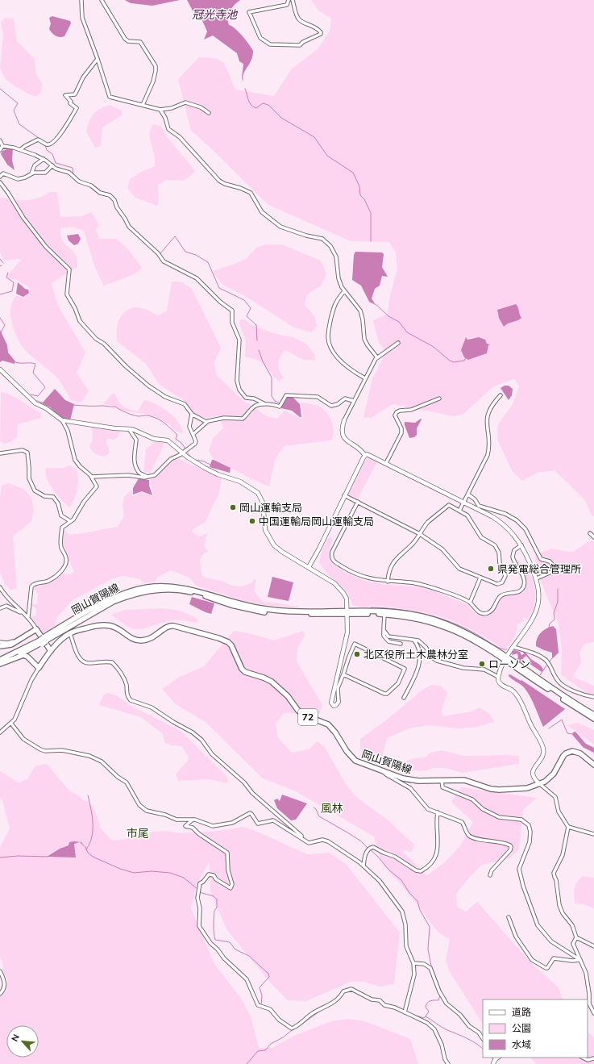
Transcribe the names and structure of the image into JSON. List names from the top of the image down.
{
  "streets": {
    "main road": ["岡山賀陽線", "72"]
  },
  "districts": ["風林", "市尾"],
  "water": ["冠光寺池"],
  "places": [
    "岡山運輸支局",
    "中国運輸局岡山運輸支局",
    "県発電総合管理所",
    "北区役所土木農林分室",
    "ローソン"
  ],
  "legend": ["道路", "公園", "水域"],
  "north": "top left"
}
